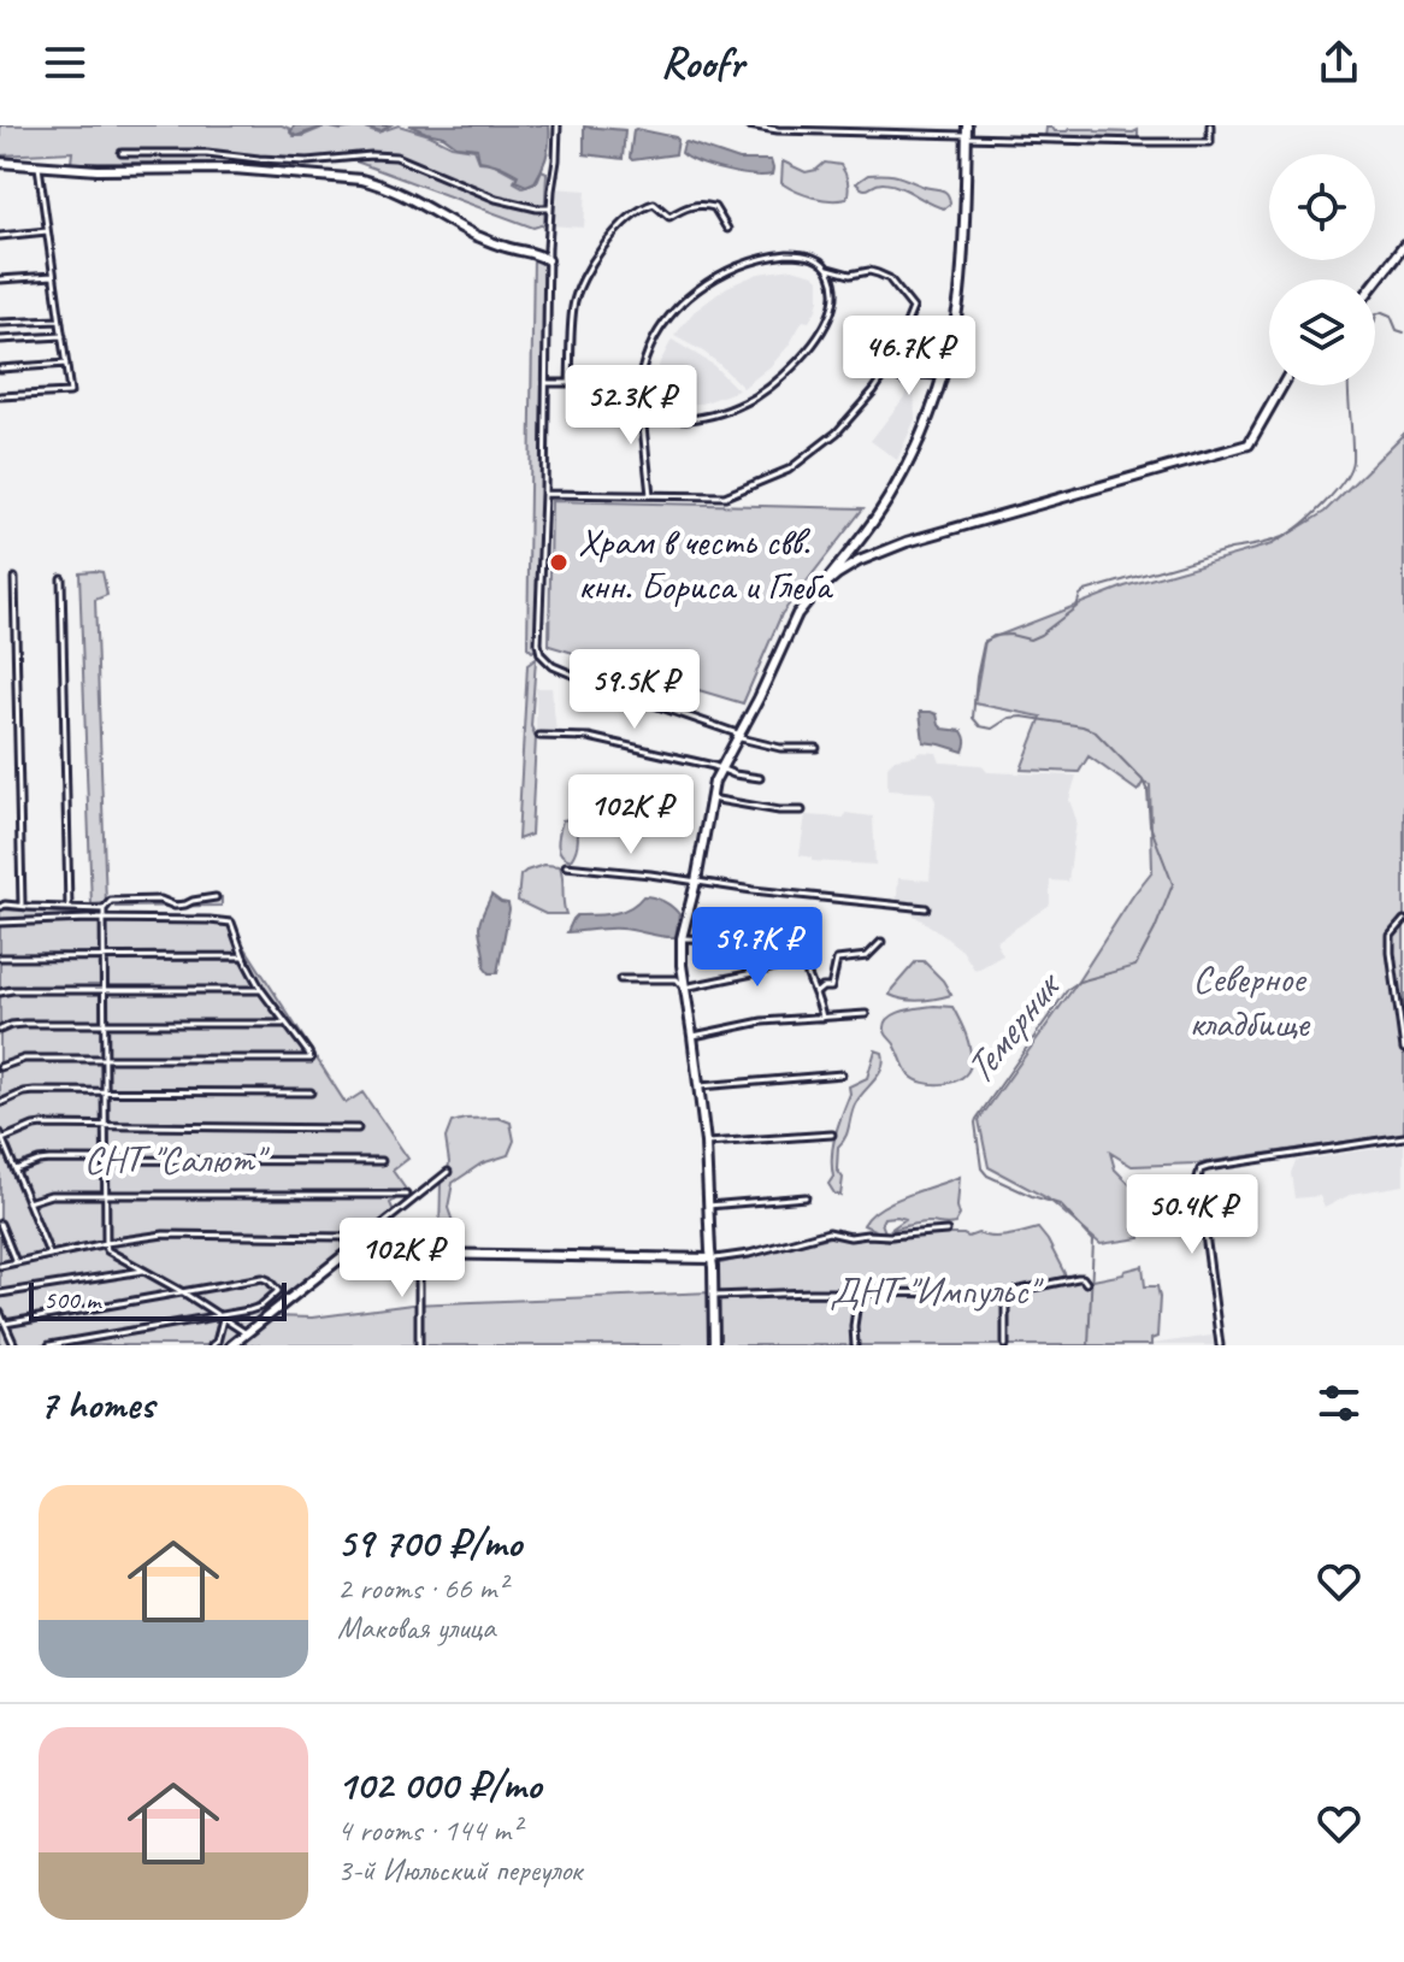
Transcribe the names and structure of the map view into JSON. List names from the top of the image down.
{
  "water": ["Темерник"],
  "parks": ["Северное кладбище", "СНТ \"Салют\"", "ДНТ \"Импульс\""],
  "places": ["Храм в честь свв. кнн. Бориса и Глеба"],
  "scale_bar": "500 m",
  "page": {
    "header": "Roofr",
    "price": [
      "46.7K ₽",
      "52.3K ₽",
      "59.5K ₽",
      "102K ₽",
      "59.7K ₽",
      "50.4K ₽",
      "102K ₽"
    ],
    "scale": "500 m",
    "heading": "7 homes",
    "list": [
      {
        "name": "59 700 ₽/mo",
        "note": "2 rooms · 66 m² · Маковая улица"
      },
      {
        "name": "102 000 ₽/mo",
        "note": "4 rooms · 144 m² · 3-й Июльский переулок"
      }
    ]
  }
}
